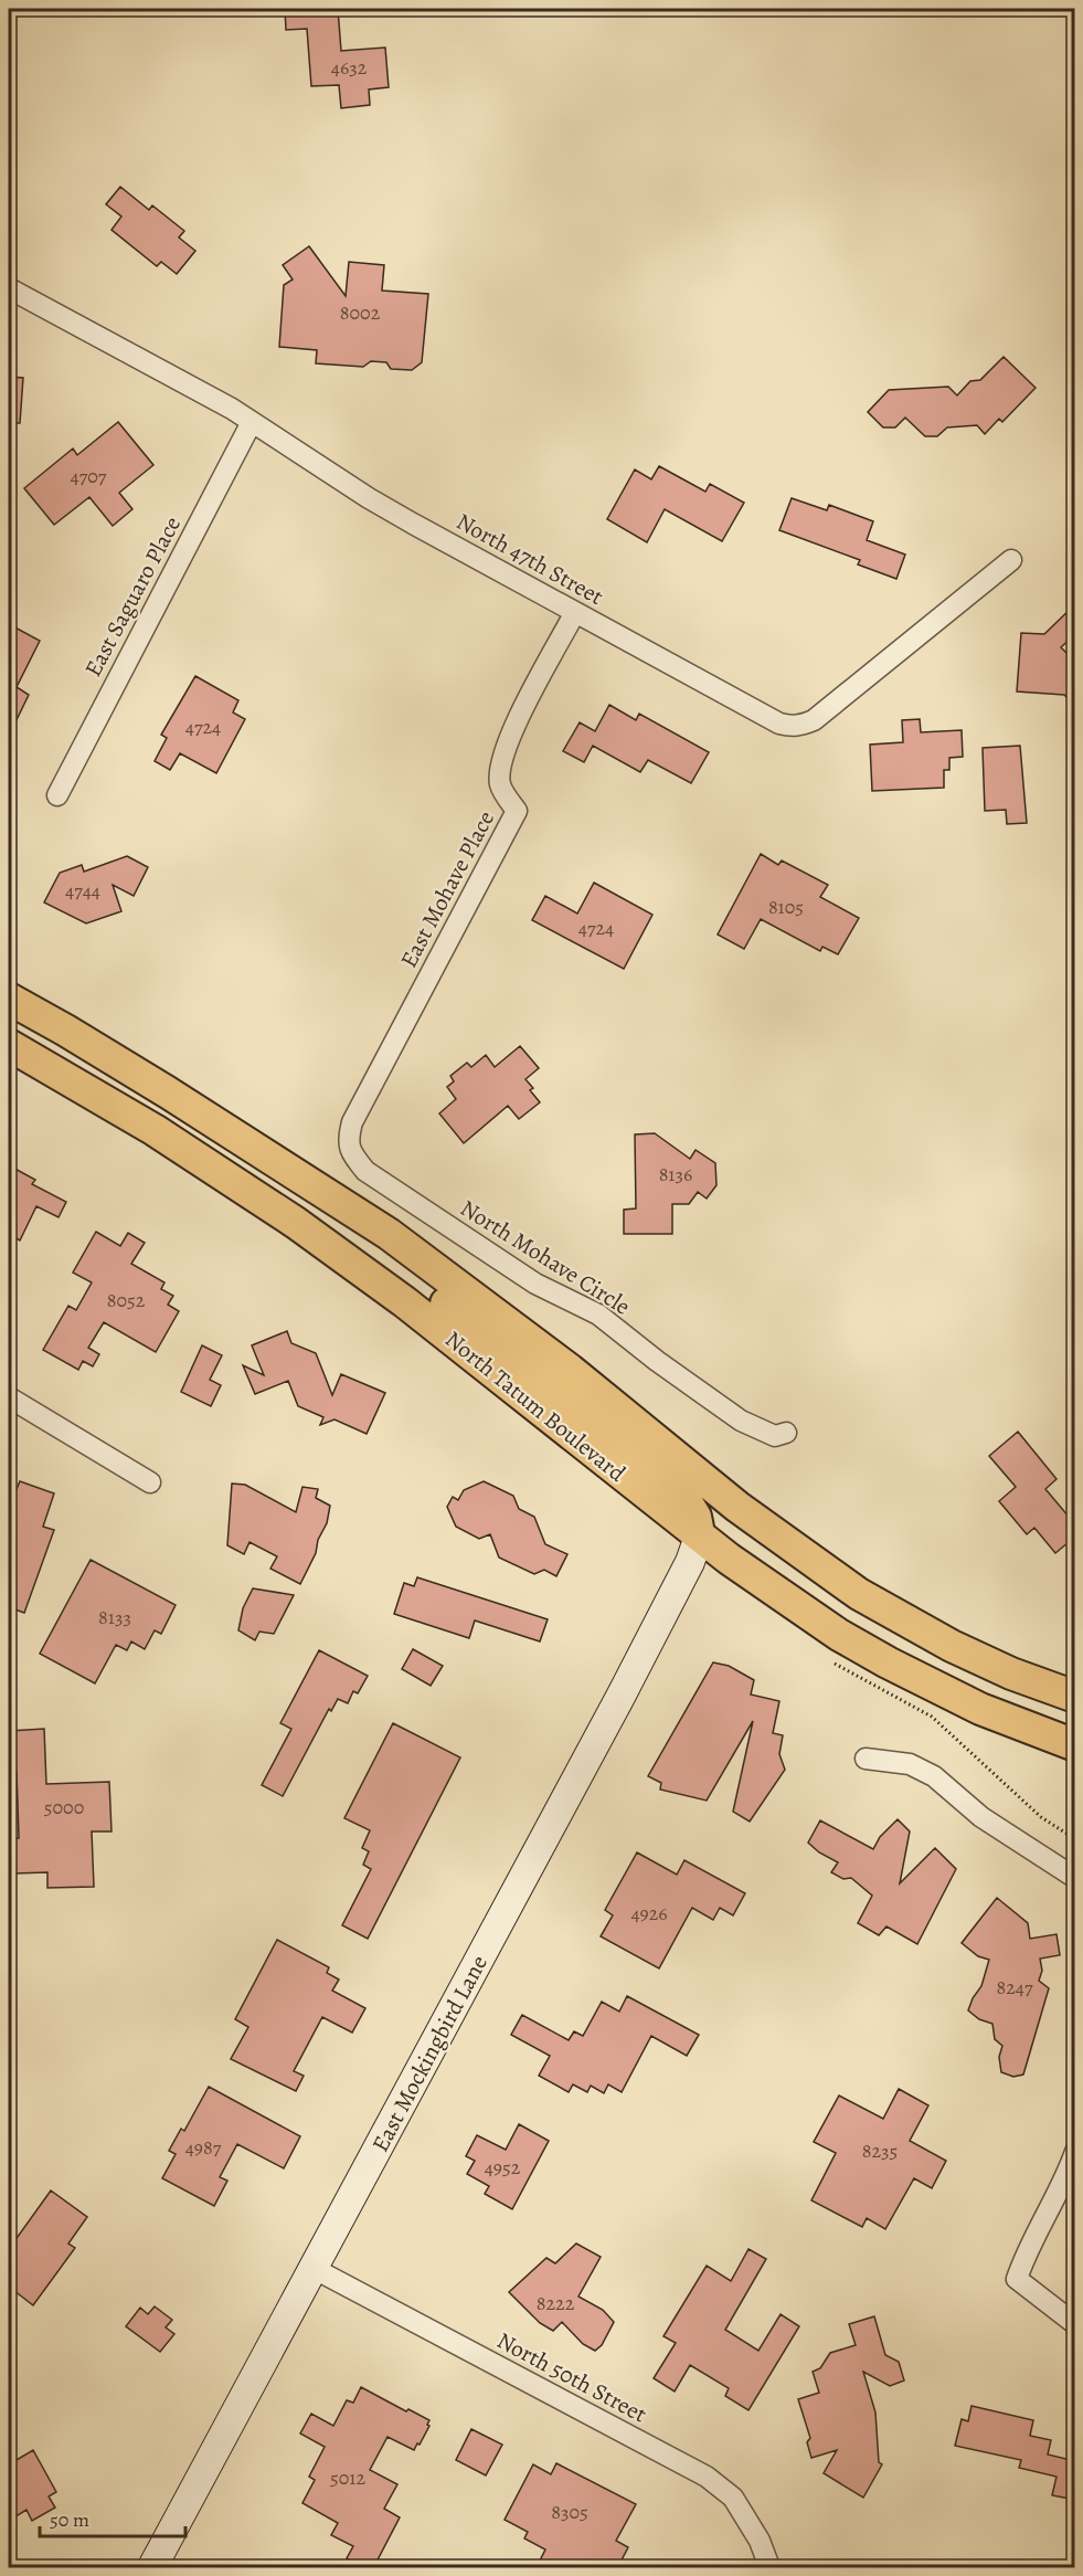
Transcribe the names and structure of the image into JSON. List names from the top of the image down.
{
  "streets": {
    "main road": ["North Tatum Boulevard"],
    "street": [
      "North 47th Street",
      "East Saguaro Place",
      "East Mohave Place",
      "North Mohave Circle",
      "East Mockingbird Lane",
      "North 50th Street"
    ]
  },
  "crossings": [
    ["North 47th Street", "East Saguaro Place"],
    ["North 47th Street", "East Mohave Place"],
    ["East Mohave Place", "North Mohave Circle"],
    ["North Tatum Boulevard", "East Mockingbird Lane"],
    ["East Mockingbird Lane", "North 50th Street"]
  ],
  "house_numbers": [
    "4632",
    "8002",
    "4707",
    "4724",
    "4744",
    "8105",
    "4724",
    "8136",
    "8052",
    "8133",
    "5000",
    "4926",
    "8247",
    "4987",
    "8235",
    "4952",
    "8222",
    "5012",
    "8305"
  ],
  "scale_bar": "50 m"
}
